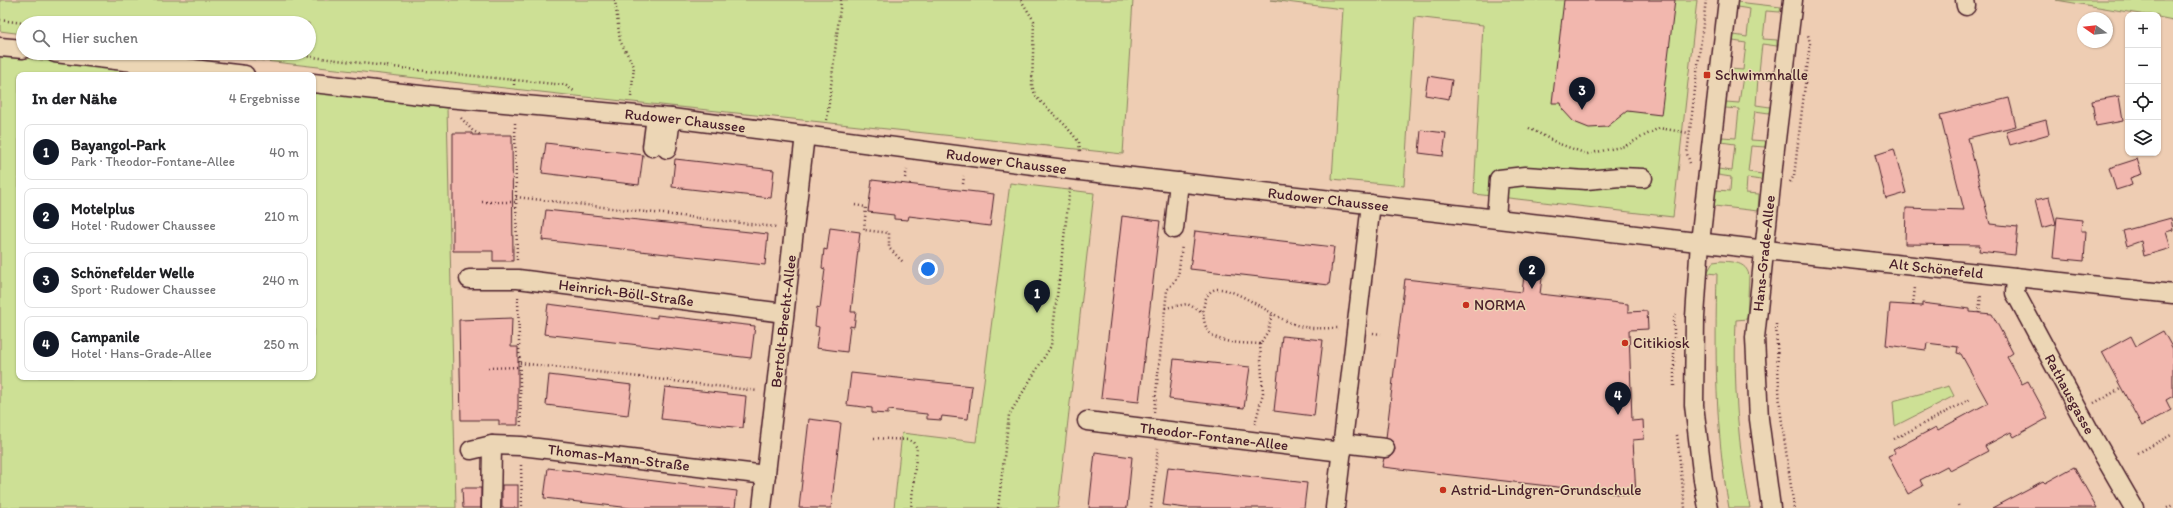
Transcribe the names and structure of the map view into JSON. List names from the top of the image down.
{
  "streets": {
    "street": [
      "Rudower Chaussee",
      "Hans-Grade-Allee",
      "Alt Schönefeld",
      "Heinrich-Böll-Straße",
      "Bertolt-Brecht-Allee",
      "Rathausgasse",
      "Theodor-Fontane-Allee",
      "Thomas-Mann-Straße"
    ]
  },
  "crossings": [
    ["Rudower Chaussee", "Alt Schönefeld"],
    ["Rudower Chaussee", "Bertolt-Brecht-Allee"],
    ["Hans-Grade-Allee", "Alt Schönefeld"],
    ["Alt Schönefeld", "Rathausgasse"],
    ["Heinrich-Böll-Straße", "Bertolt-Brecht-Allee"],
    ["Bertolt-Brecht-Allee", "Thomas-Mann-Straße"]
  ],
  "places": {
    "transit": ["Schwimmhalle"],
    "other": ["NORMA", "Citikiosk", "Astrid-Lindgren-Grundschule"]
  },
  "north": "left",
  "page": {
    "map_buttons": ["+", "−"],
    "search": "Hier suchen",
    "heading": ["In der Nähe", "4 Ergebnisse"],
    "pins": [
      "3",
      "2",
      "1",
      "4"
    ],
    "list": [
      {
        "mark": "1",
        "name": "Bayangol-Park",
        "note": "Park · Theodor-Fontane-Allee",
        "value": "40 m"
      },
      {
        "mark": "2",
        "name": "Motelplus",
        "note": "Hotel · Rudower Chaussee",
        "value": "210 m"
      },
      {
        "mark": "3",
        "name": "Schönefelder Welle",
        "note": "Sport · Rudower Chaussee",
        "value": "240 m"
      },
      {
        "mark": "4",
        "name": "Campanile",
        "note": "Hotel · Hans-Grade-Allee",
        "value": "250 m"
      }
    ]
  }
}
